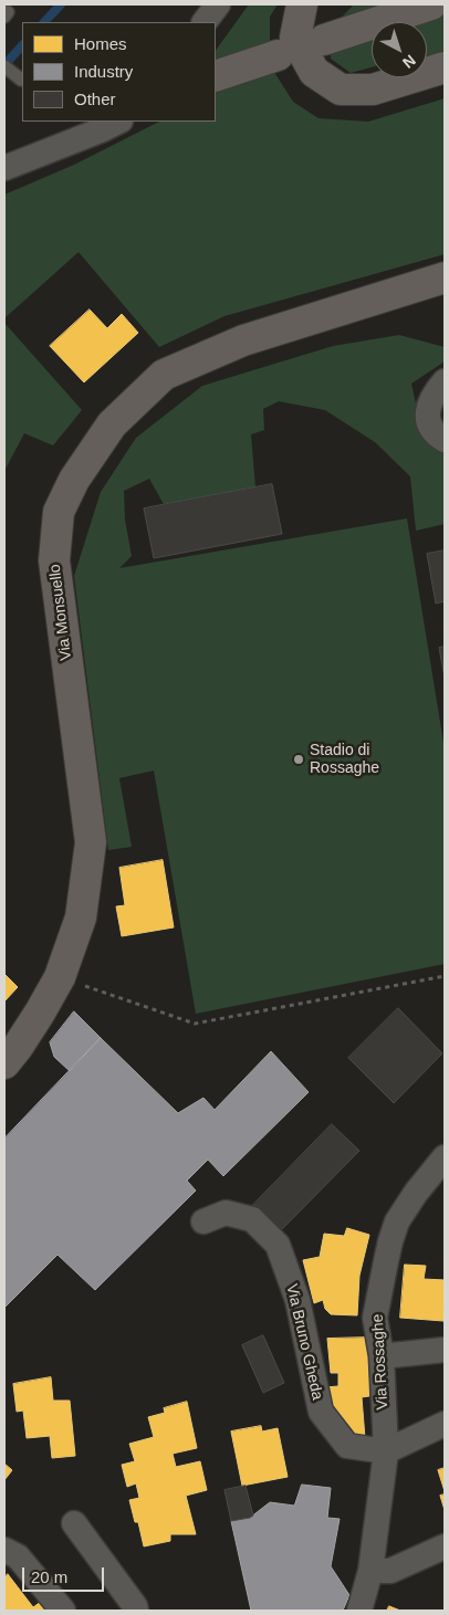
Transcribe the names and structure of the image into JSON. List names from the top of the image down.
{
  "streets": {
    "main road": ["Via Monsuello"],
    "street": ["Via Bruno Gheda", "Via Rossaghe"]
  },
  "crossings": [
    ["Via Bruno Gheda", "Via Rossaghe"]
  ],
  "places": ["Stadio di Rossaghe"],
  "legend": ["Homes", "Industry", "Other"],
  "scale_bar": "20 m",
  "north": "bottom right"
}
